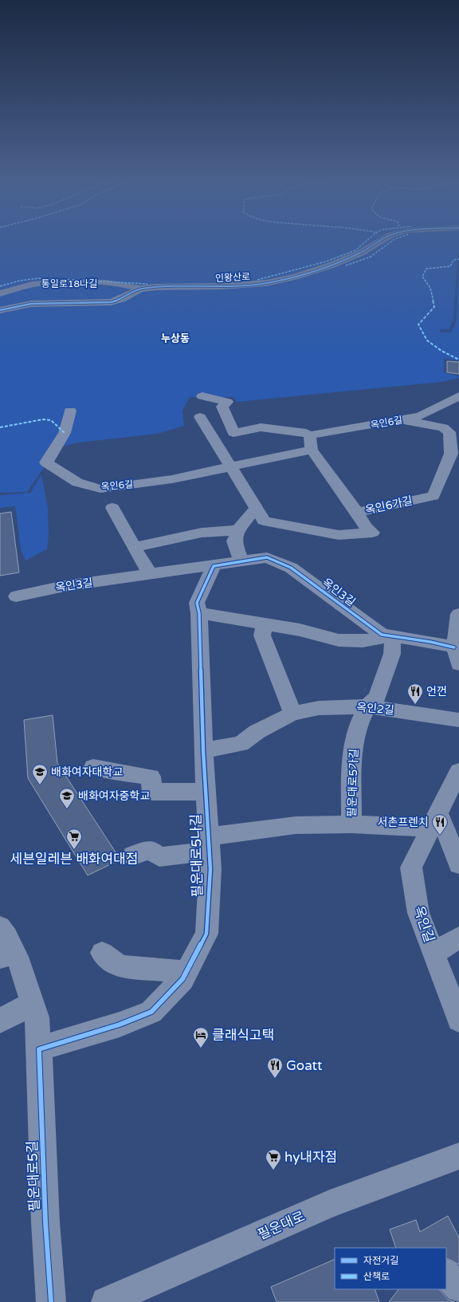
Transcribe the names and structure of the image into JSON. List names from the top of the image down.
{
  "streets": {
    "street": [
      "인왕산로",
      "통일로18나길",
      "옥인6길",
      "옥인6가길",
      "옥인3길",
      "옥인2길",
      "필운대로5가길",
      "필운대로5나길",
      "옥인길",
      "필운대로5길",
      "필운대로"
    ]
  },
  "crossings": [
    ["인왕산로", "통일로18나길"],
    ["옥인6길", "옥인6가길"],
    ["옥인3길", "필운대로5가길"],
    ["옥인3길", "필운대로5나길"],
    ["옥인2길", "필운대로5가길"],
    ["옥인2길", "필운대로5나길"],
    ["필운대로5가길", "필운대로5나길"],
    ["필운대로5나길", "필운대로5길"]
  ],
  "districts": ["누상동"],
  "places": {
    "restaurant": ["언껀", "서촌프렌치", "Goatt"],
    "school or university": ["배화여자대학교", "배화여자중학교"],
    "supermarket": ["세븐일레븐 배화여대점", "hy내자점"],
    "hotel": ["클래식고택"]
  },
  "legend": ["자전거길", "산책로"]
}
